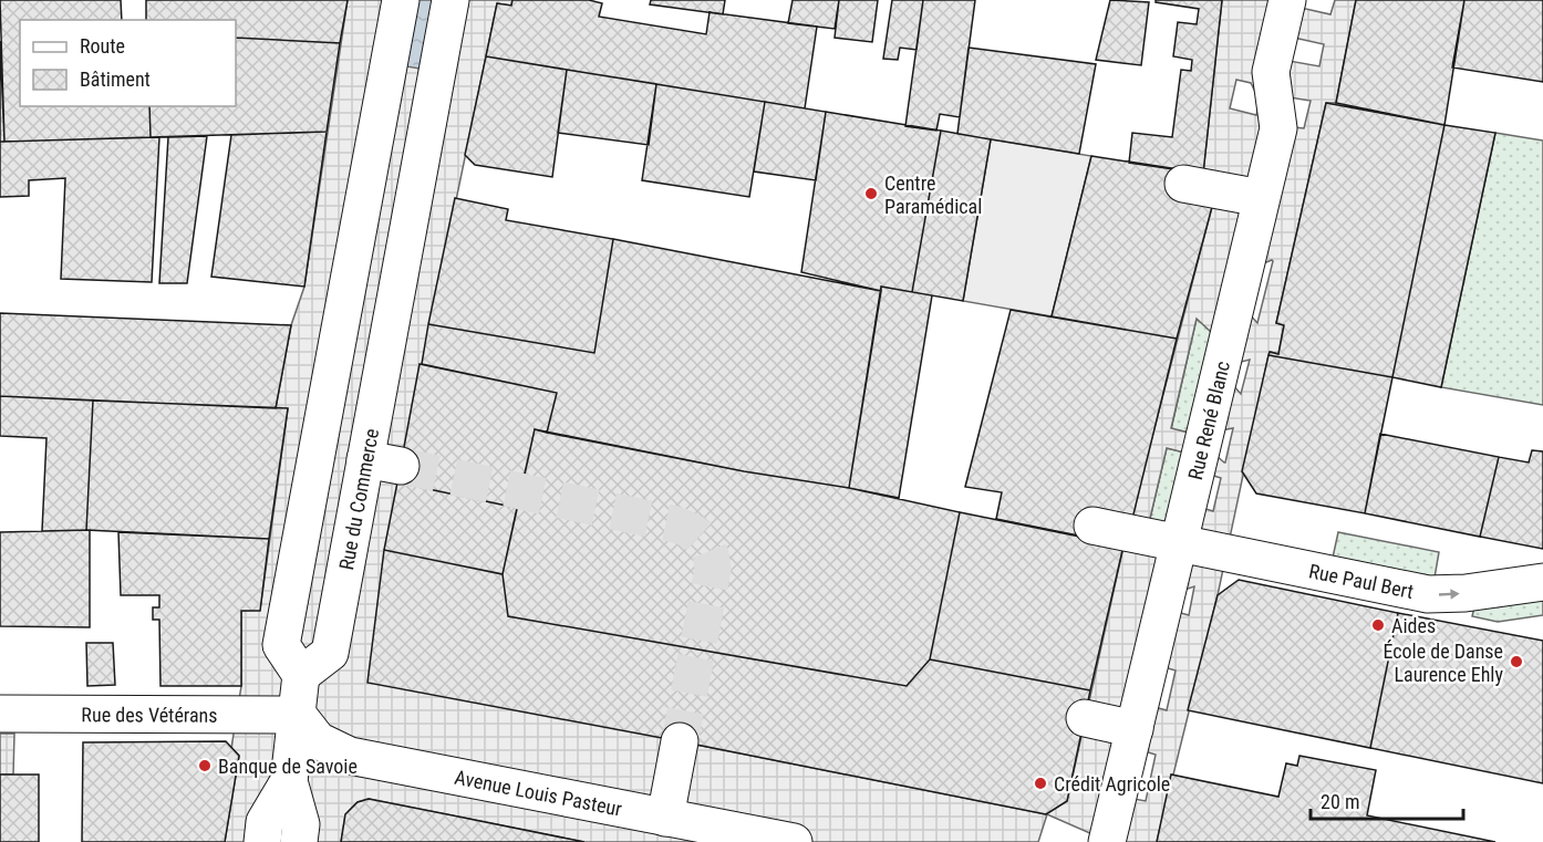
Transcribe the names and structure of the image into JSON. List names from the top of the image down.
{
  "streets": {
    "street": [
      "Rue René Blanc",
      "Rue du Commerce",
      "Rue Paul Bert",
      "Rue des Vétérans",
      "Avenue Louis Pasteur"
    ]
  },
  "crossings": [
    ["Rue René Blanc", "Rue Paul Bert"],
    ["Rue des Vétérans", "Avenue Louis Pasteur"]
  ],
  "one_way": ["Rue Paul Bert"],
  "places": [
    "Centre Paramédical",
    "Aides",
    "École de Danse Laurence Ehly",
    "Banque de Savoie",
    "Crédit Agricole"
  ],
  "legend": ["Route", "Bâtiment"],
  "scale_bar": "20 m"
}
